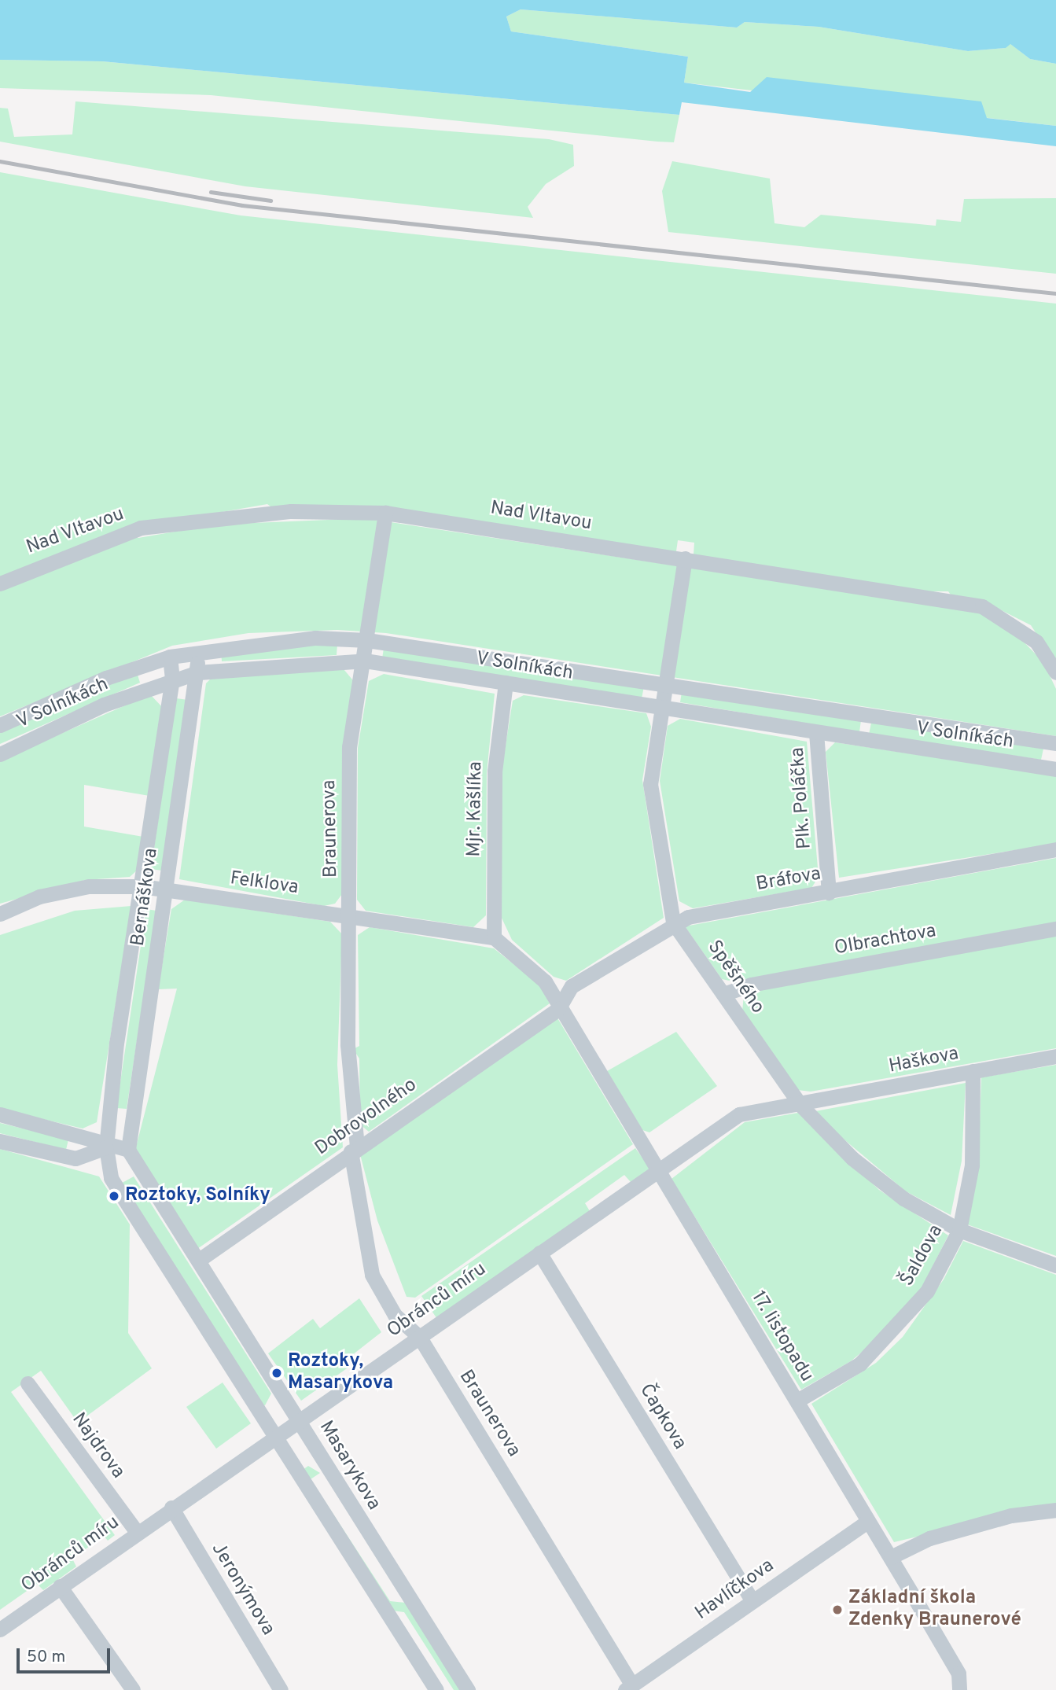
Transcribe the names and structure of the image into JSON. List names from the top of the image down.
{
  "streets": {
    "street": [
      "Nad Vltavou",
      "V Solníkách",
      "Plk. Poláčka",
      "Mjr. Kašlíka",
      "Braunerova",
      "Bráfova",
      "Felklova",
      "Bernáškova",
      "Olbrachtova",
      "Spěšného",
      "Haškova",
      "Dobrovolného",
      "Šaldova",
      "Obránců míru",
      "17. listopadu",
      "Čapkova",
      "Najdrova",
      "Masarykova",
      "Jeronýmova",
      "Havlíčkova"
    ]
  },
  "crossings": [
    ["Nad Vltavou", "Braunerova"],
    ["Nad Vltavou", "Spěšného"],
    ["V Solníkách", "Plk. Poláčka"],
    ["V Solníkách", "Mjr. Kašlíka"],
    ["V Solníkách", "Braunerova"],
    ["V Solníkách", "Bernáškova"],
    ["V Solníkách", "Spěšného"],
    ["Plk. Poláčka", "Bráfova"],
    ["Mjr. Kašlíka", "Felklova"],
    ["Braunerova", "Felklova"],
    ["Braunerova", "Dobrovolného"],
    ["Braunerova", "Obránců míru"],
    ["Braunerova", "Havlíčkova"],
    ["Bráfova", "Spěšného"],
    ["Bráfova", "Dobrovolného"],
    ["Bráfova", "17. listopadu"],
    ["Felklova", "Bernáškova"],
    ["Bernáškova", "Masarykova"],
    ["Olbrachtova", "Spěšného"],
    ["Spěšného", "Haškova"],
    ["Spěšného", "Šaldova"],
    ["Spěšného", "Obránců míru"],
    ["Haškova", "Šaldova"],
    ["Haškova", "Obránců míru"],
    ["Dobrovolného", "17. listopadu"],
    ["Dobrovolného", "Masarykova"],
    ["Šaldova", "17. listopadu"],
    ["Obránců míru", "17. listopadu"],
    ["Obránců míru", "Čapkova"],
    ["Obránců míru", "Najdrova"],
    ["Obránců míru", "Masarykova"],
    ["Obránců míru", "Jeronýmova"],
    ["17. listopadu", "Havlíčkova"],
    ["Čapkova", "Havlíčkova"]
  ],
  "places": ["Roztoky, Solníky", "Roztoky, Masarykova", "Základní škola Zdenky Braunerové"],
  "scale_bar": "50 m"
}
